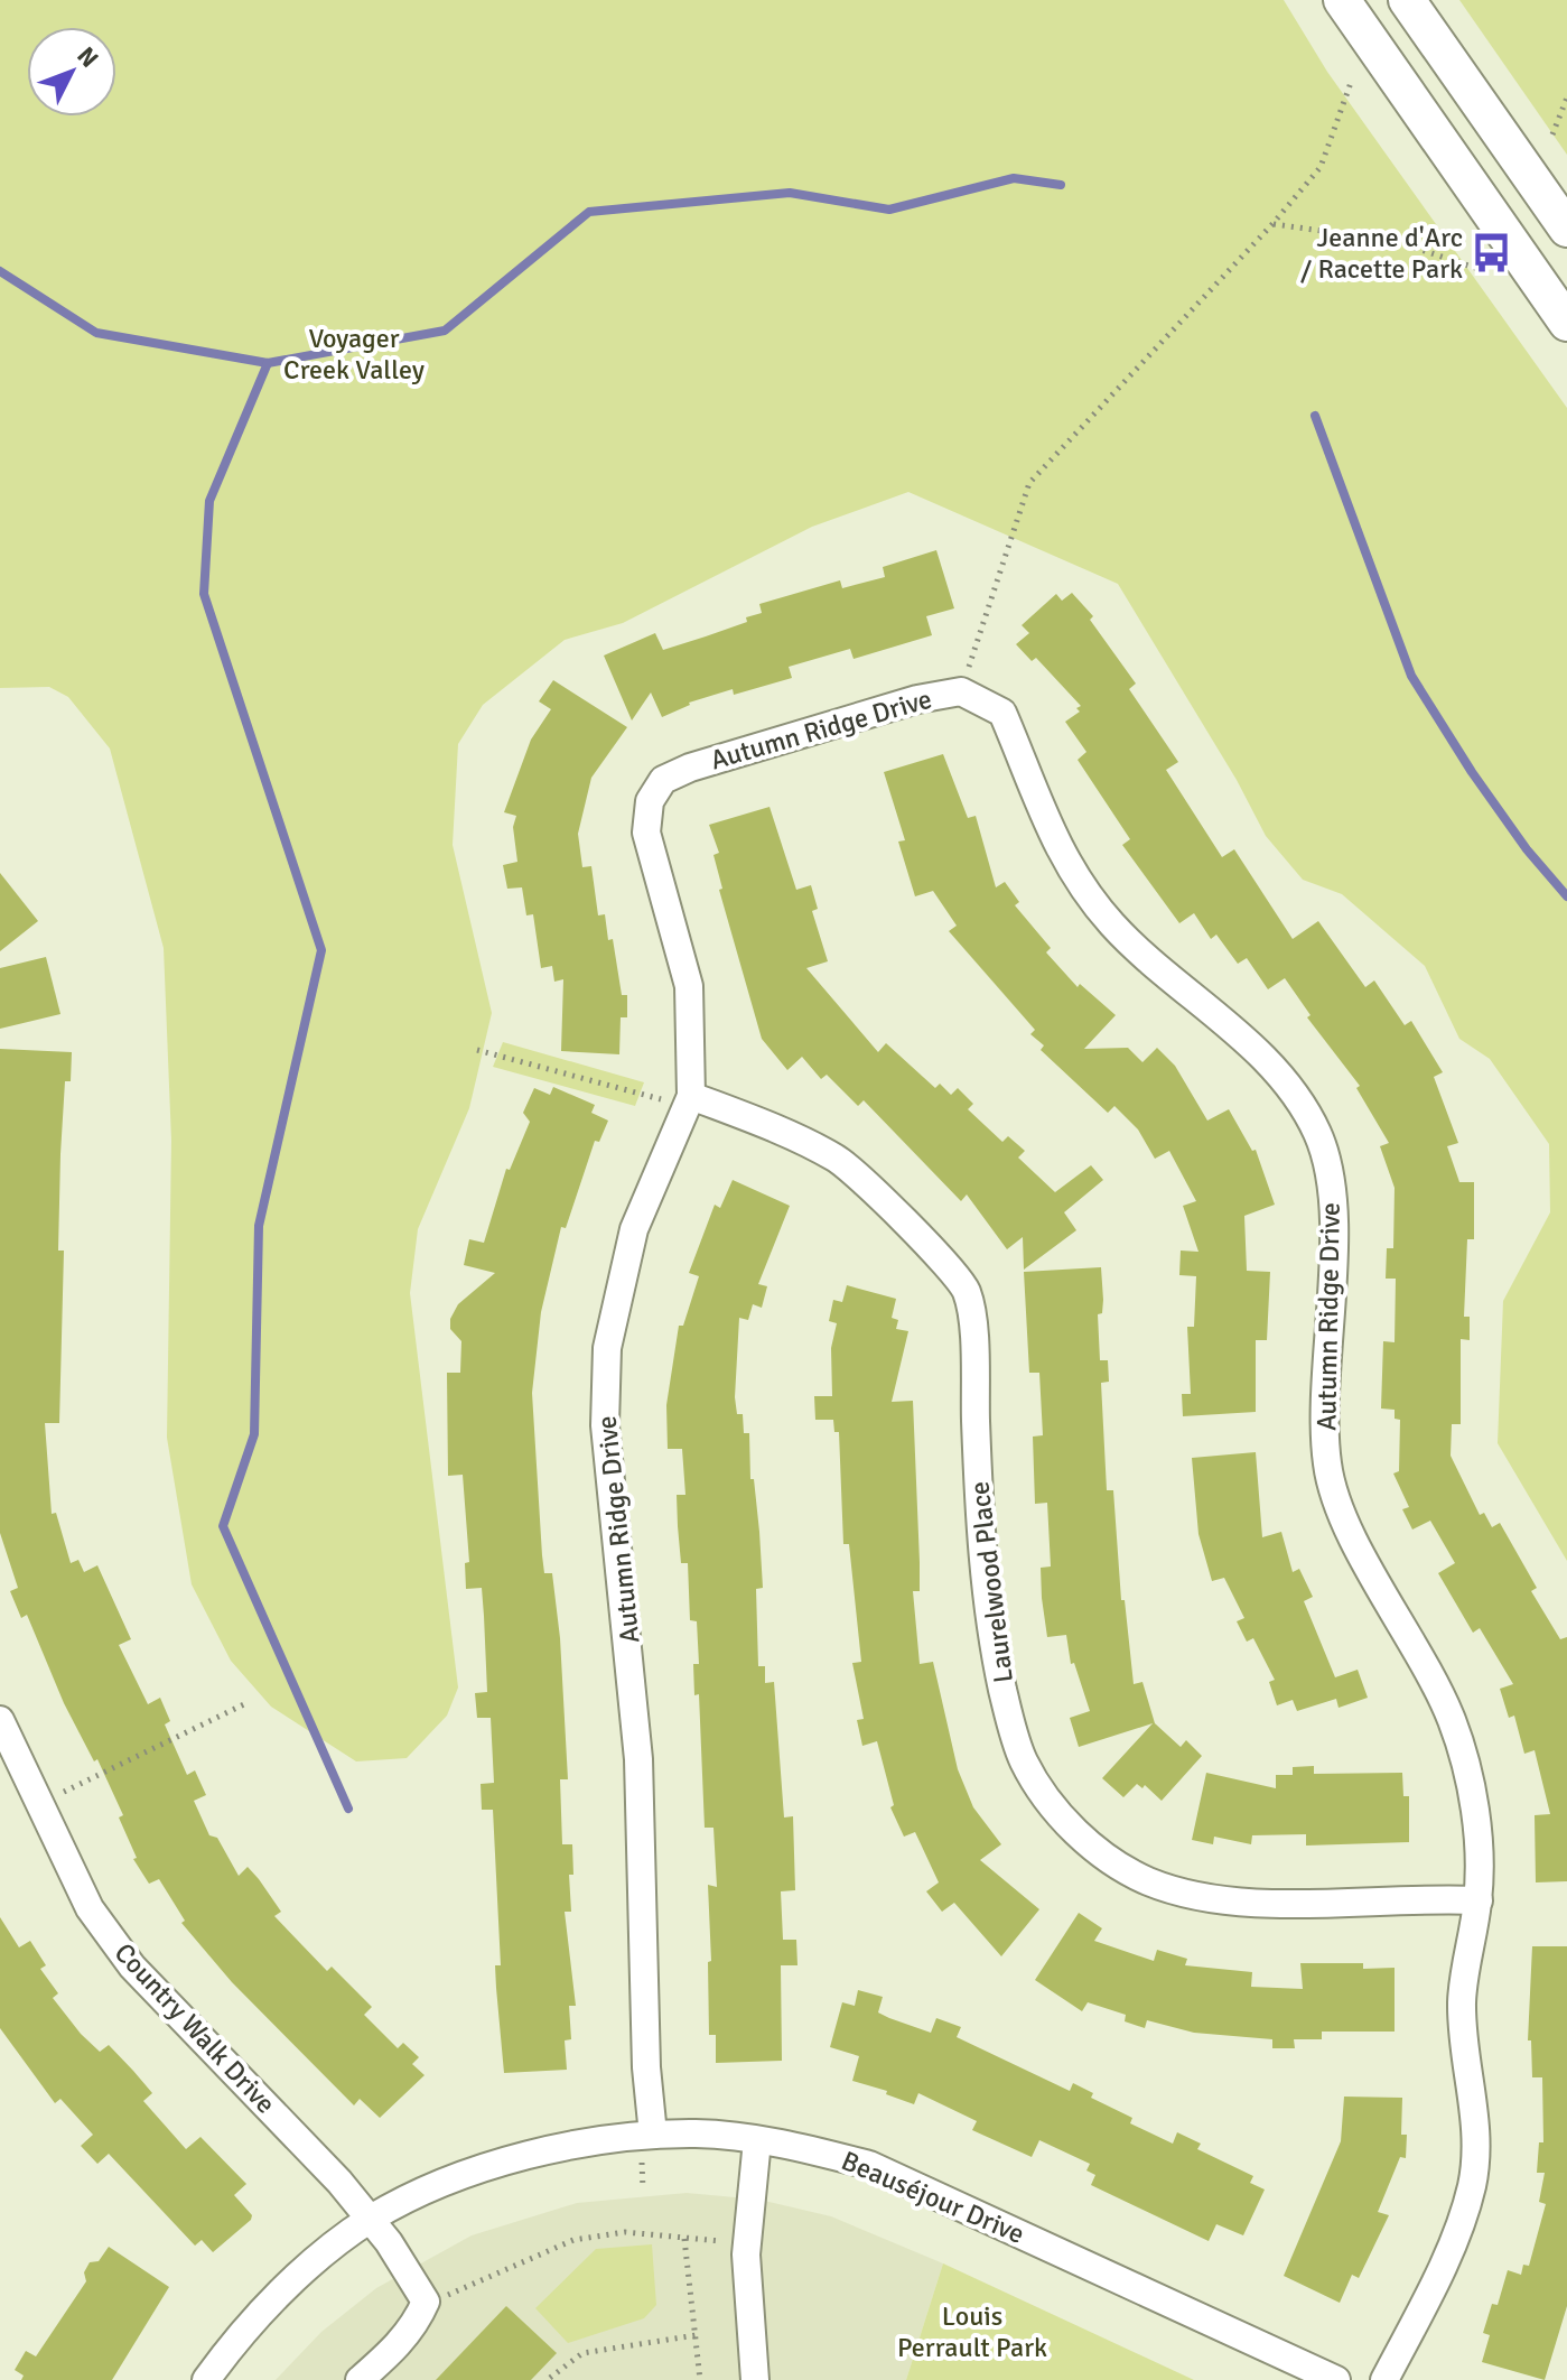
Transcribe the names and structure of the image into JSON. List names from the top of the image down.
{
  "streets": {
    "street": [
      "Autumn Ridge Drive",
      "Laurelwood Place",
      "Country Walk Drive",
      "Beauséjour Drive"
    ]
  },
  "crossings": [
    ["Autumn Ridge Drive", "Laurelwood Place"],
    ["Autumn Ridge Drive", "Beauséjour Drive"],
    ["Country Walk Drive", "Beauséjour Drive"]
  ],
  "parks": ["Voyager Creek Valley", "Louis Perrault Park"],
  "places": {
    "bus stop": ["Jeanne d'Arc / Racette Park"]
  },
  "north": "top right"
}
